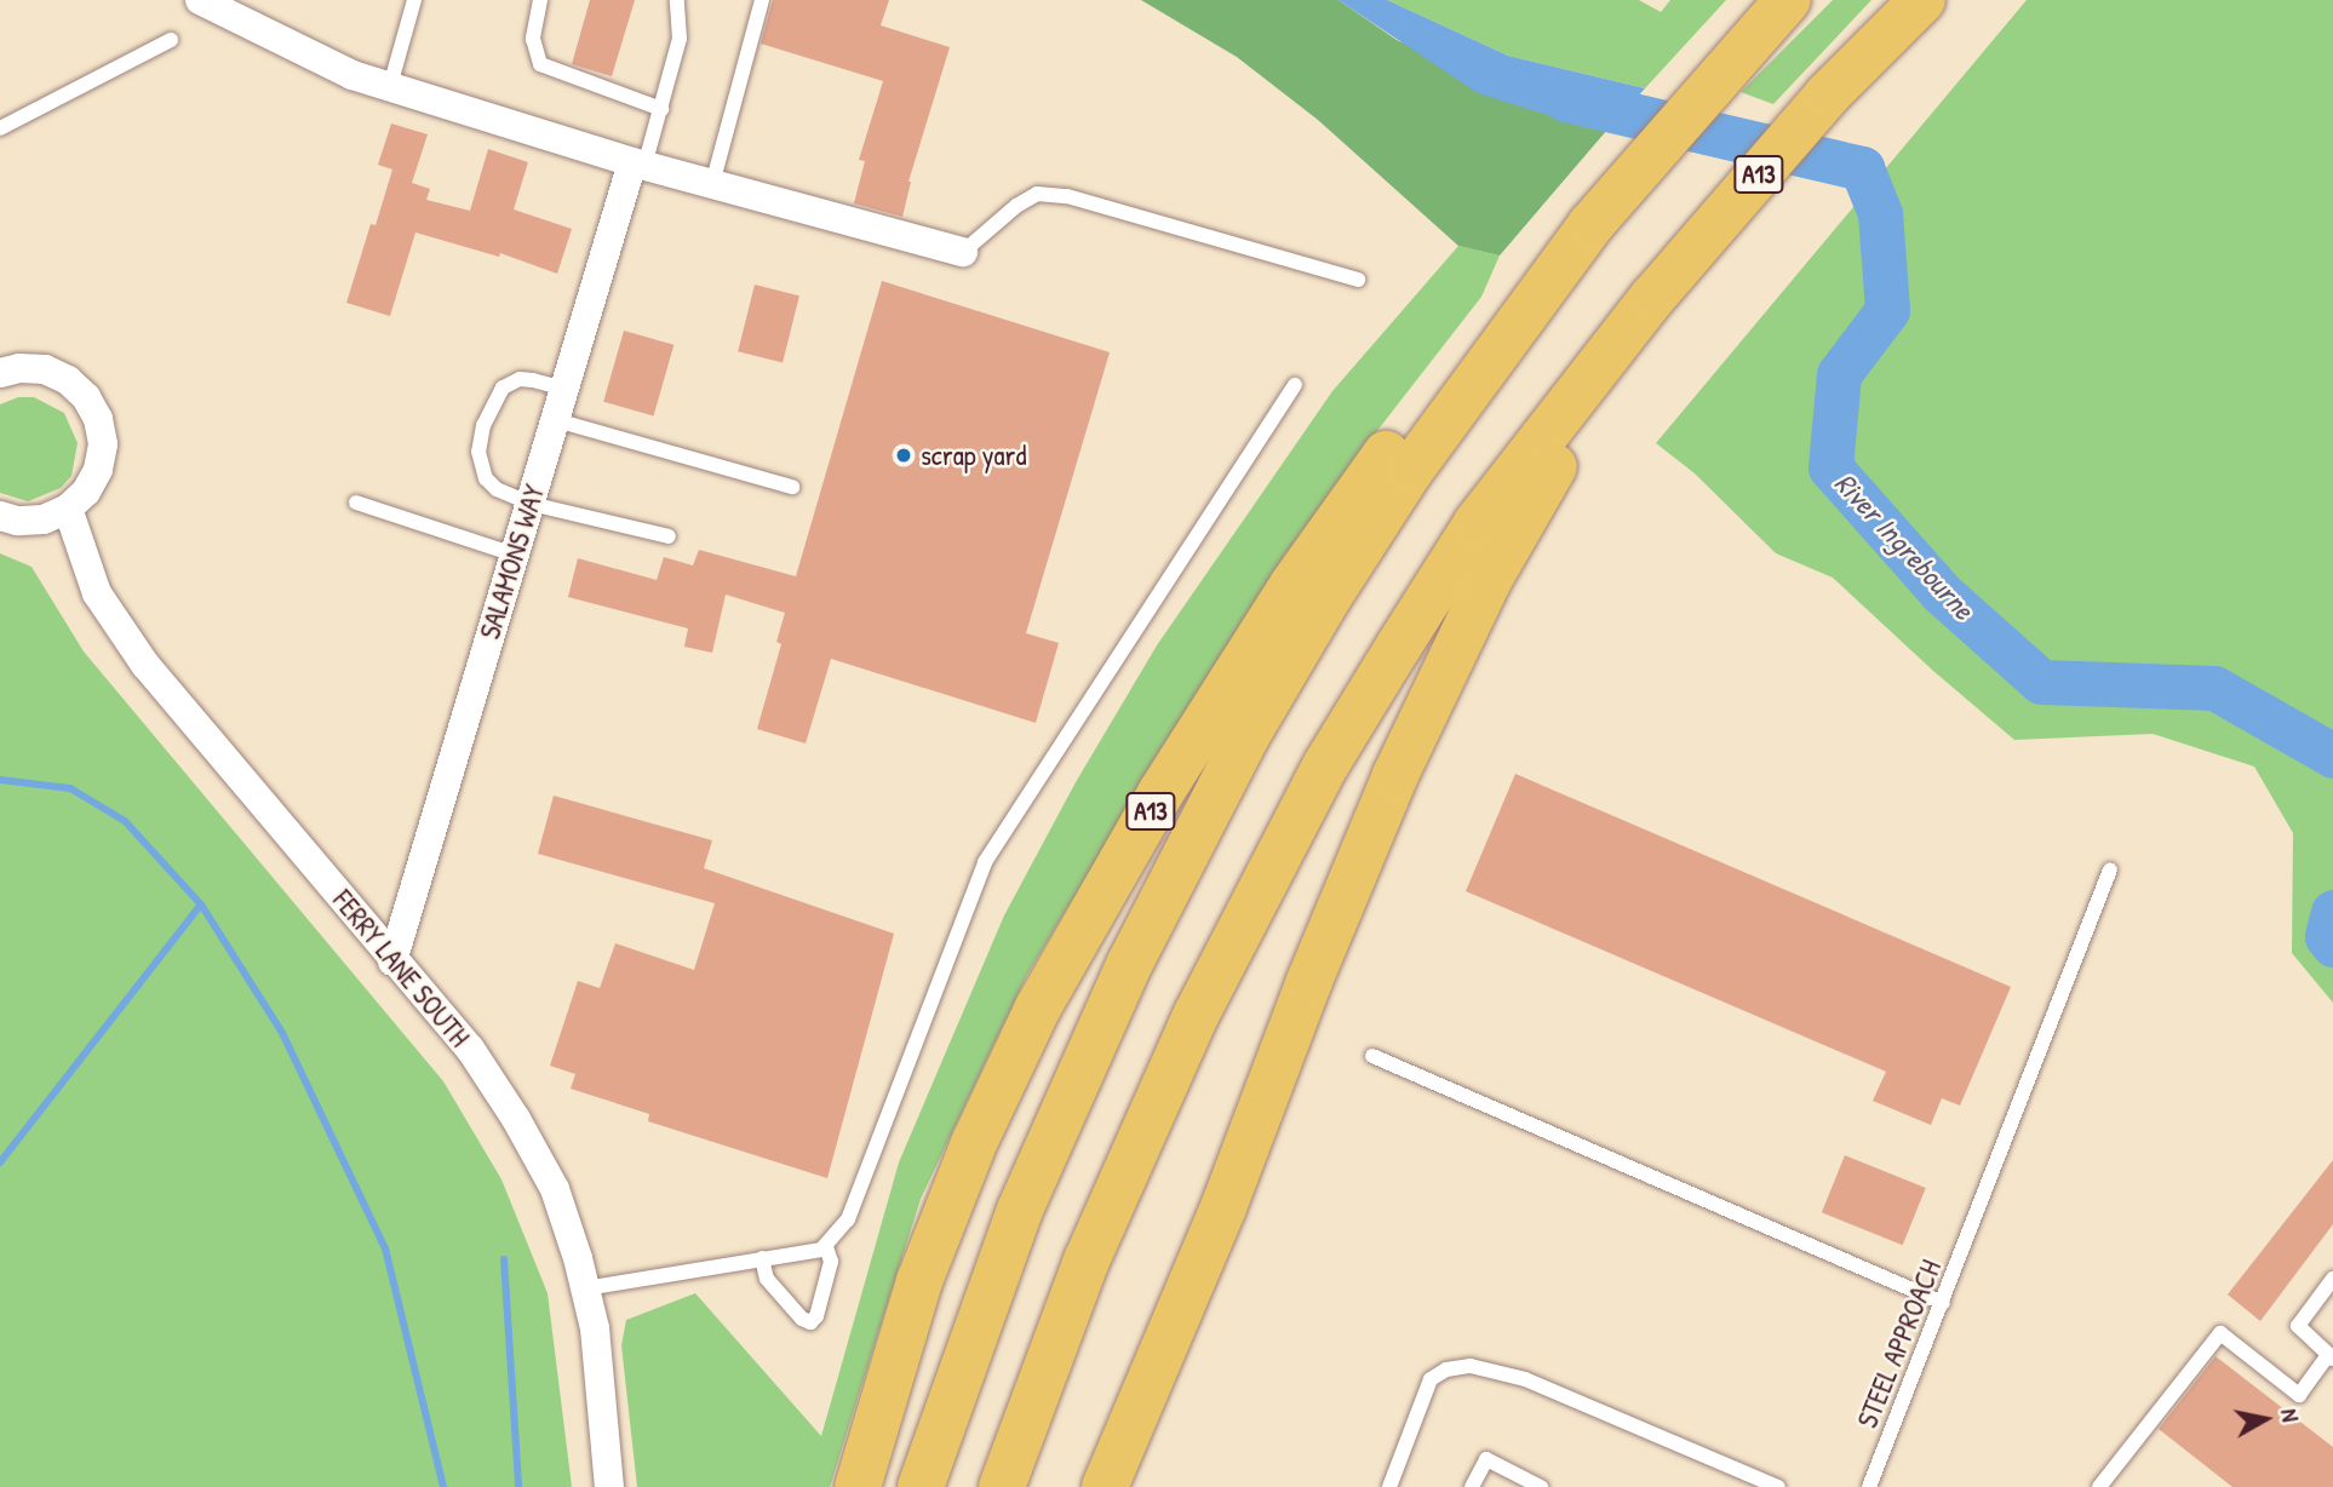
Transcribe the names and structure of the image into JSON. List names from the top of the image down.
{
  "streets": {
    "highway": ["A13"],
    "street": ["SALAMONS WAY", "FERRY LANE SOUTH"],
    "lane": ["STEEL APPROACH"]
  },
  "crossings": [
    ["SALAMONS WAY", "FERRY LANE SOUTH"]
  ],
  "water": ["River Ingrebourne"],
  "places": ["scrap yard"],
  "north": "right"
}
